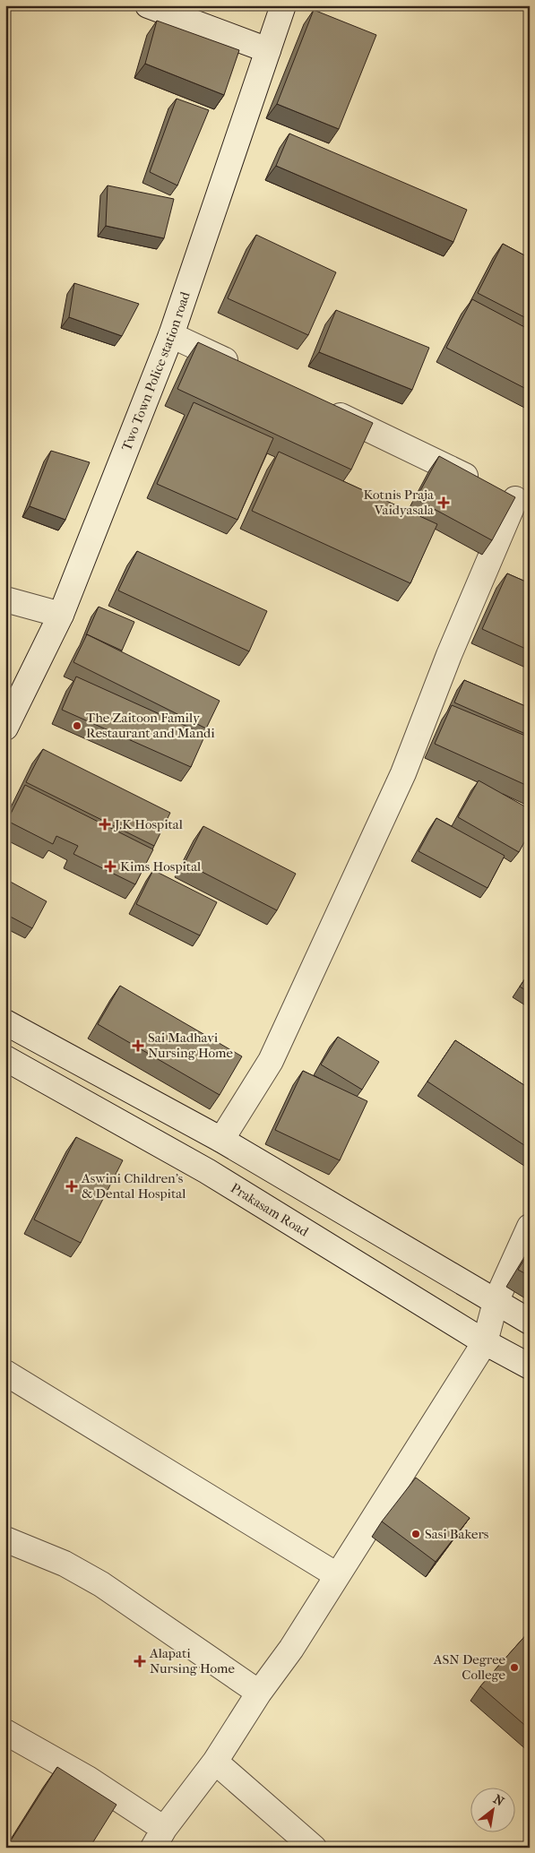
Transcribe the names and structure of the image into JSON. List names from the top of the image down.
{
  "streets": {
    "street": ["Two Town Police station road", "Prakasam Road"]
  },
  "places": {
    "health": [
      "Kotnis Praja Vaidyasala",
      "J.K Hospital",
      "Kims Hospital",
      "Sai Madhavi Nursing Home",
      "Aswini Children's & Dental Hospital",
      "Alapati Nursing Home"
    ],
    "other": ["The Zaitoon Family Restaurant and Mandi", "Sasi Bakers", "ASN Degree College"]
  },
  "north": "top right"
}
